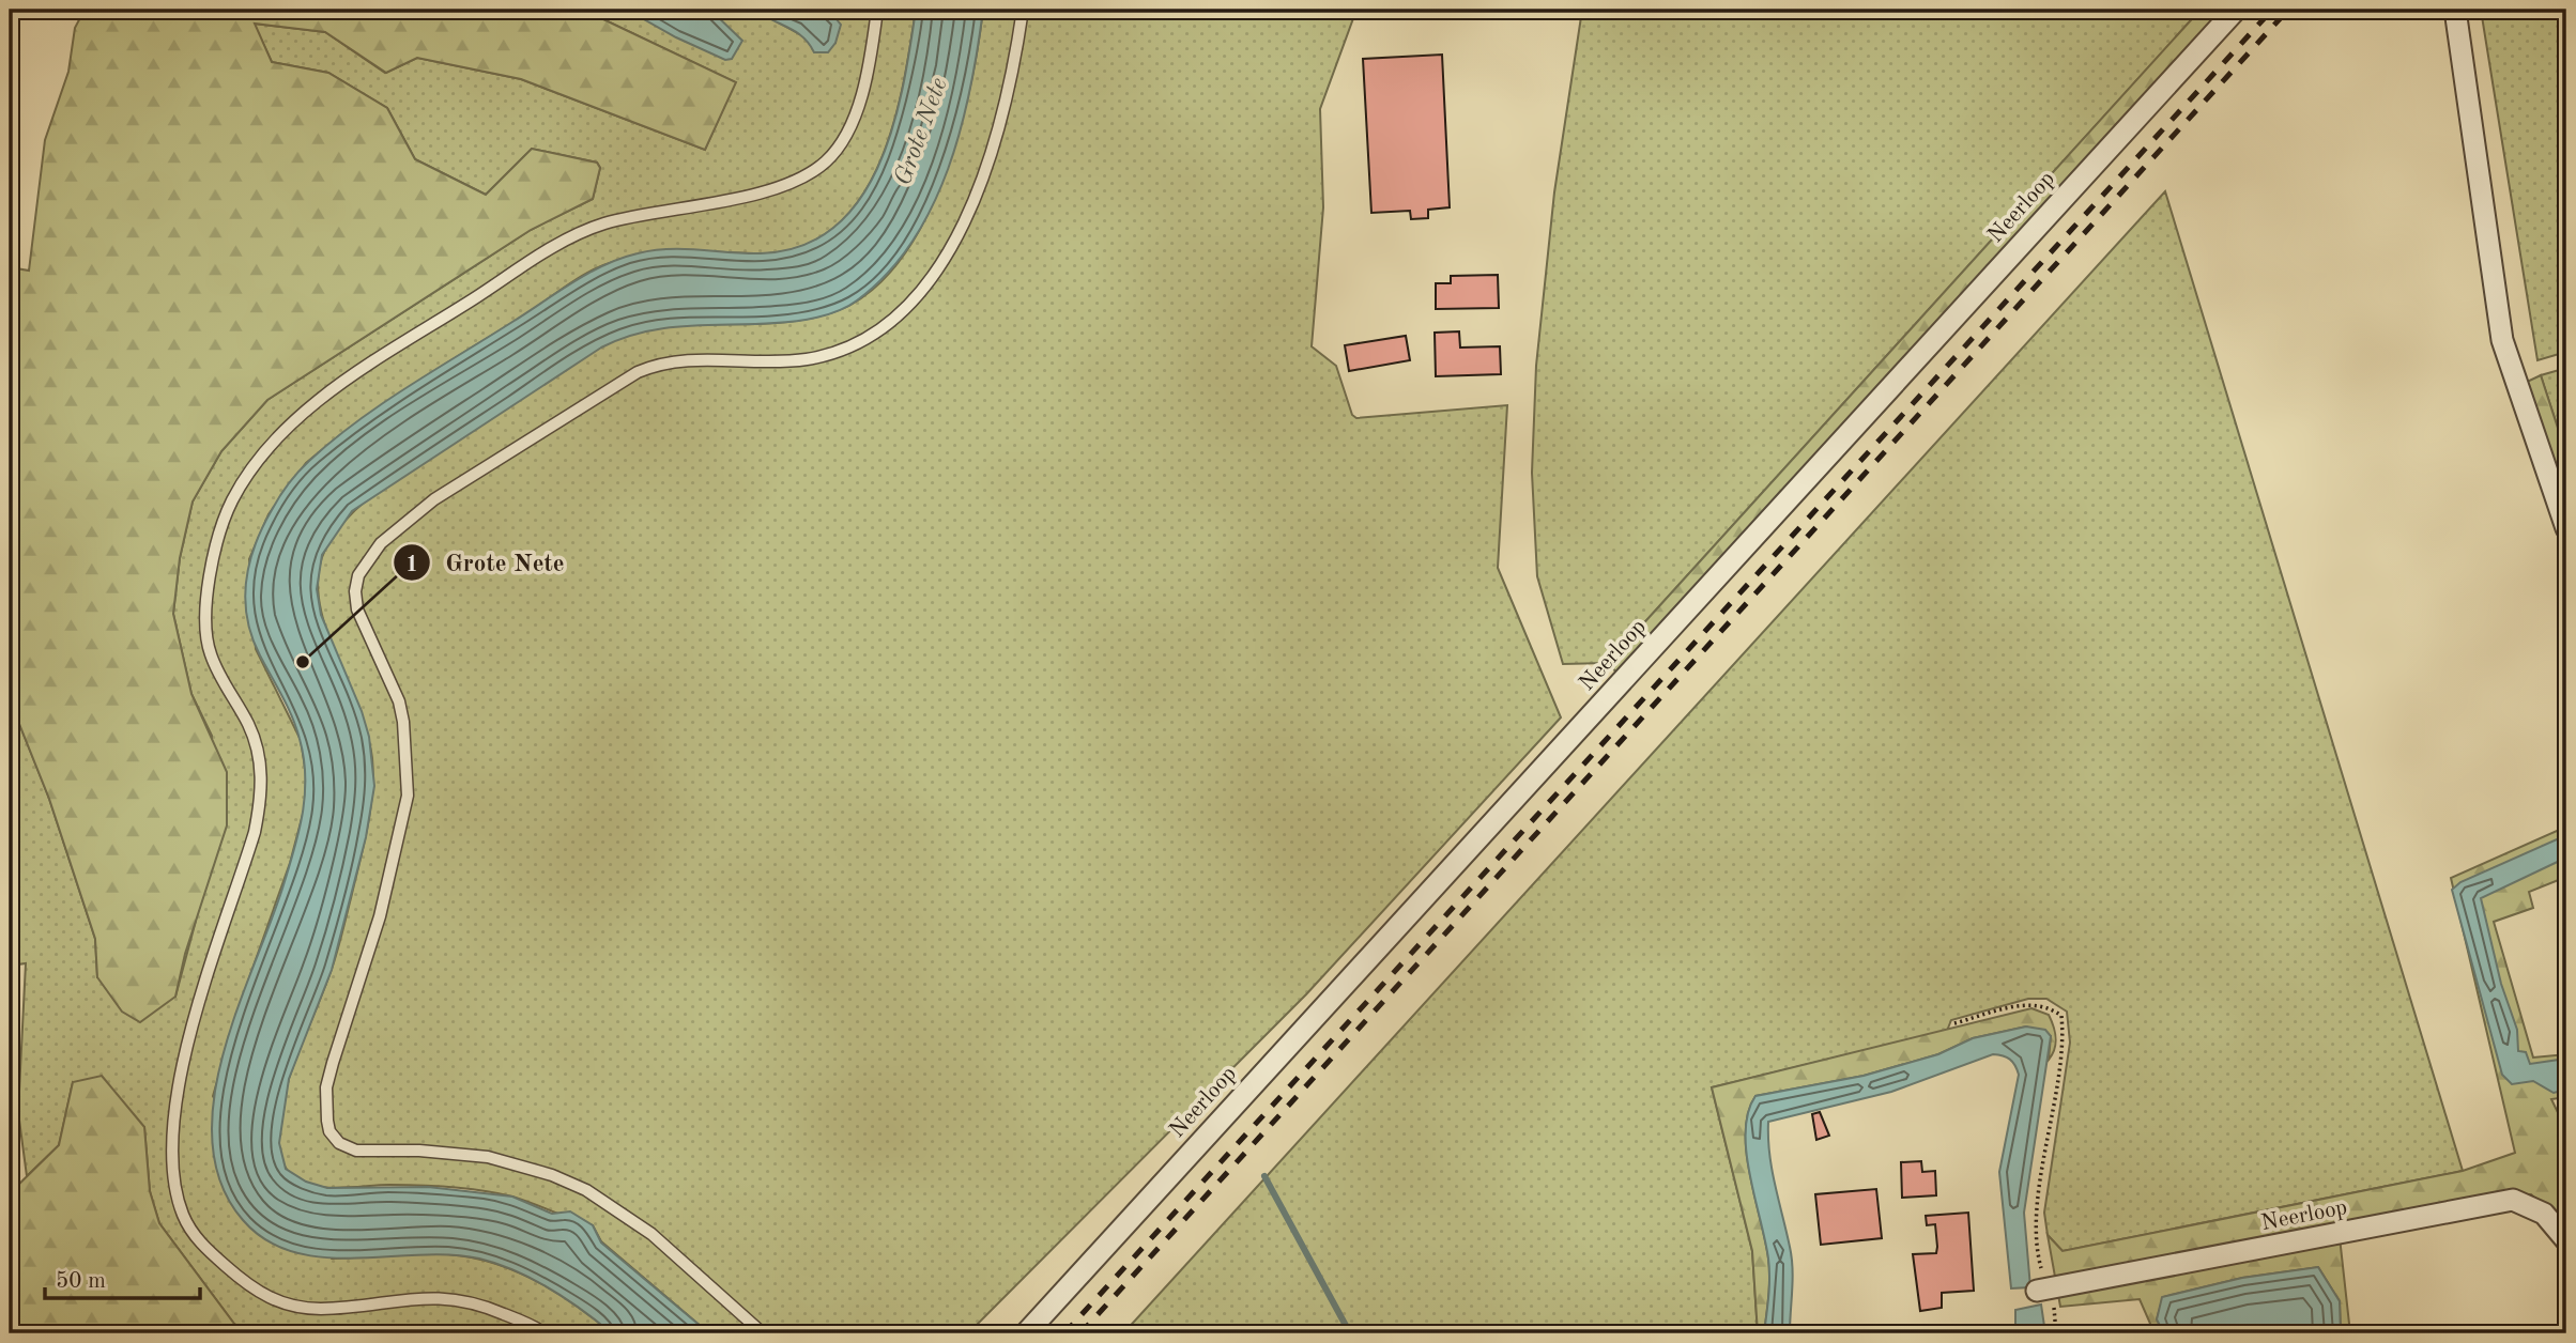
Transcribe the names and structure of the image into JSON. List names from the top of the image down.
{
  "streets": {
    "street": ["Neerloop"]
  },
  "water": ["Grote Nete"],
  "places": ["Grote Nete"],
  "scale_bar": "50 m"
}
